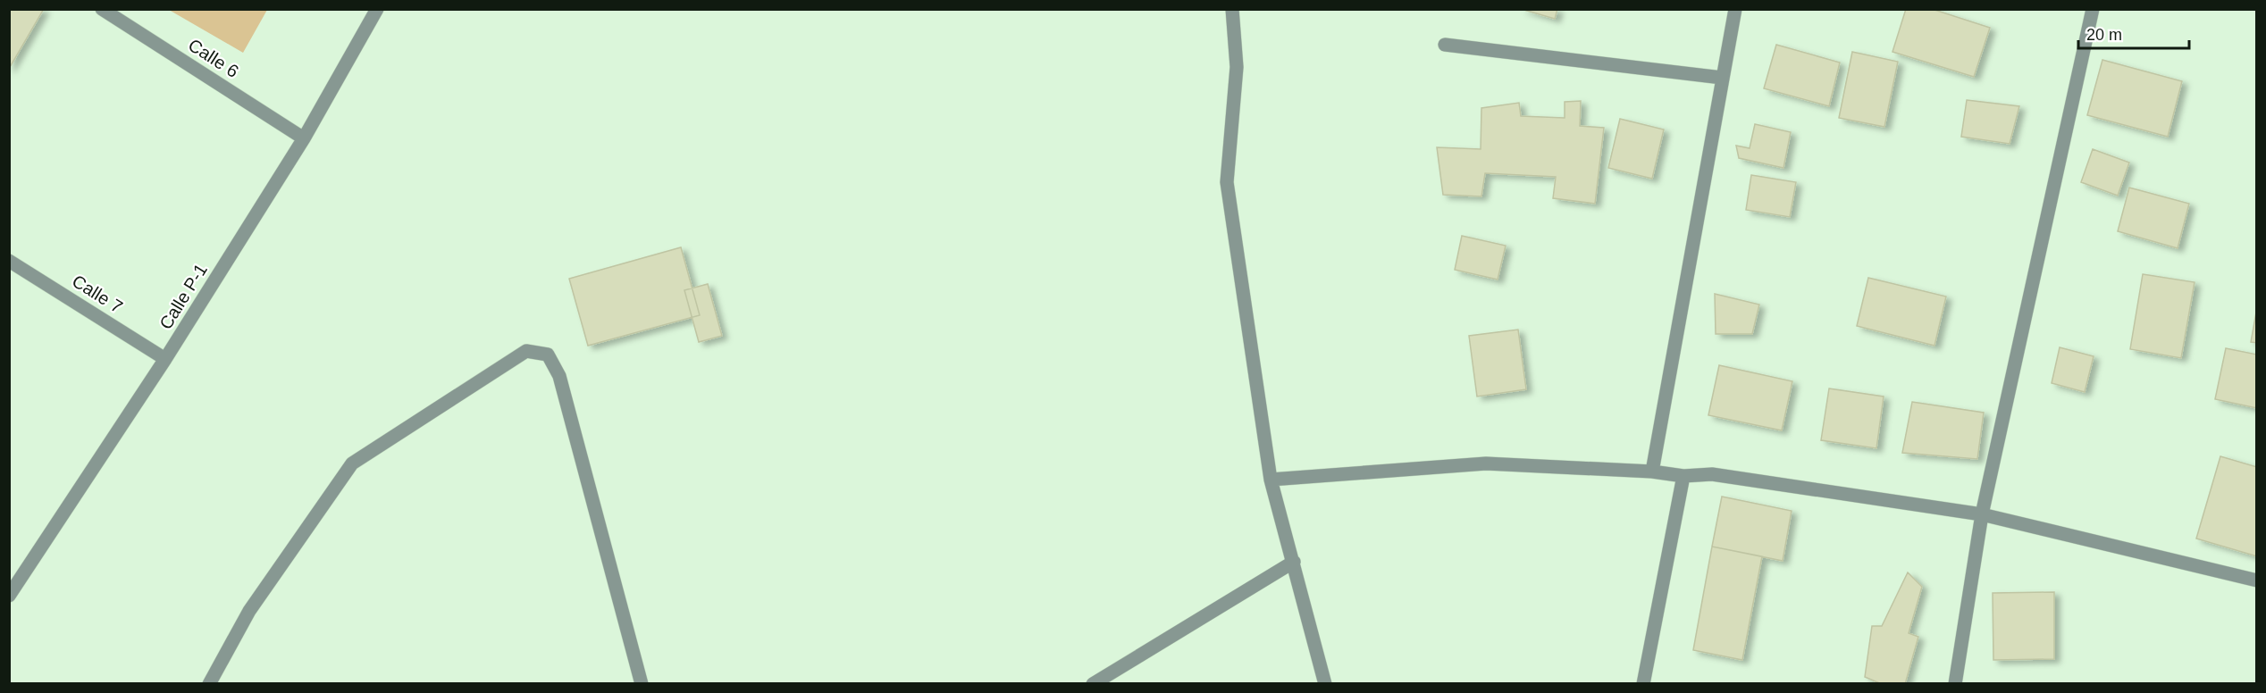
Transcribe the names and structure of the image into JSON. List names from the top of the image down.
{
  "streets": {
    "street": ["Calle 6", "Calle 7", "Calle P-1"]
  },
  "crossings": [
    ["Calle 6", "Calle P-1"],
    ["Calle 7", "Calle P-1"]
  ],
  "scale_bar": "20 m"
}
